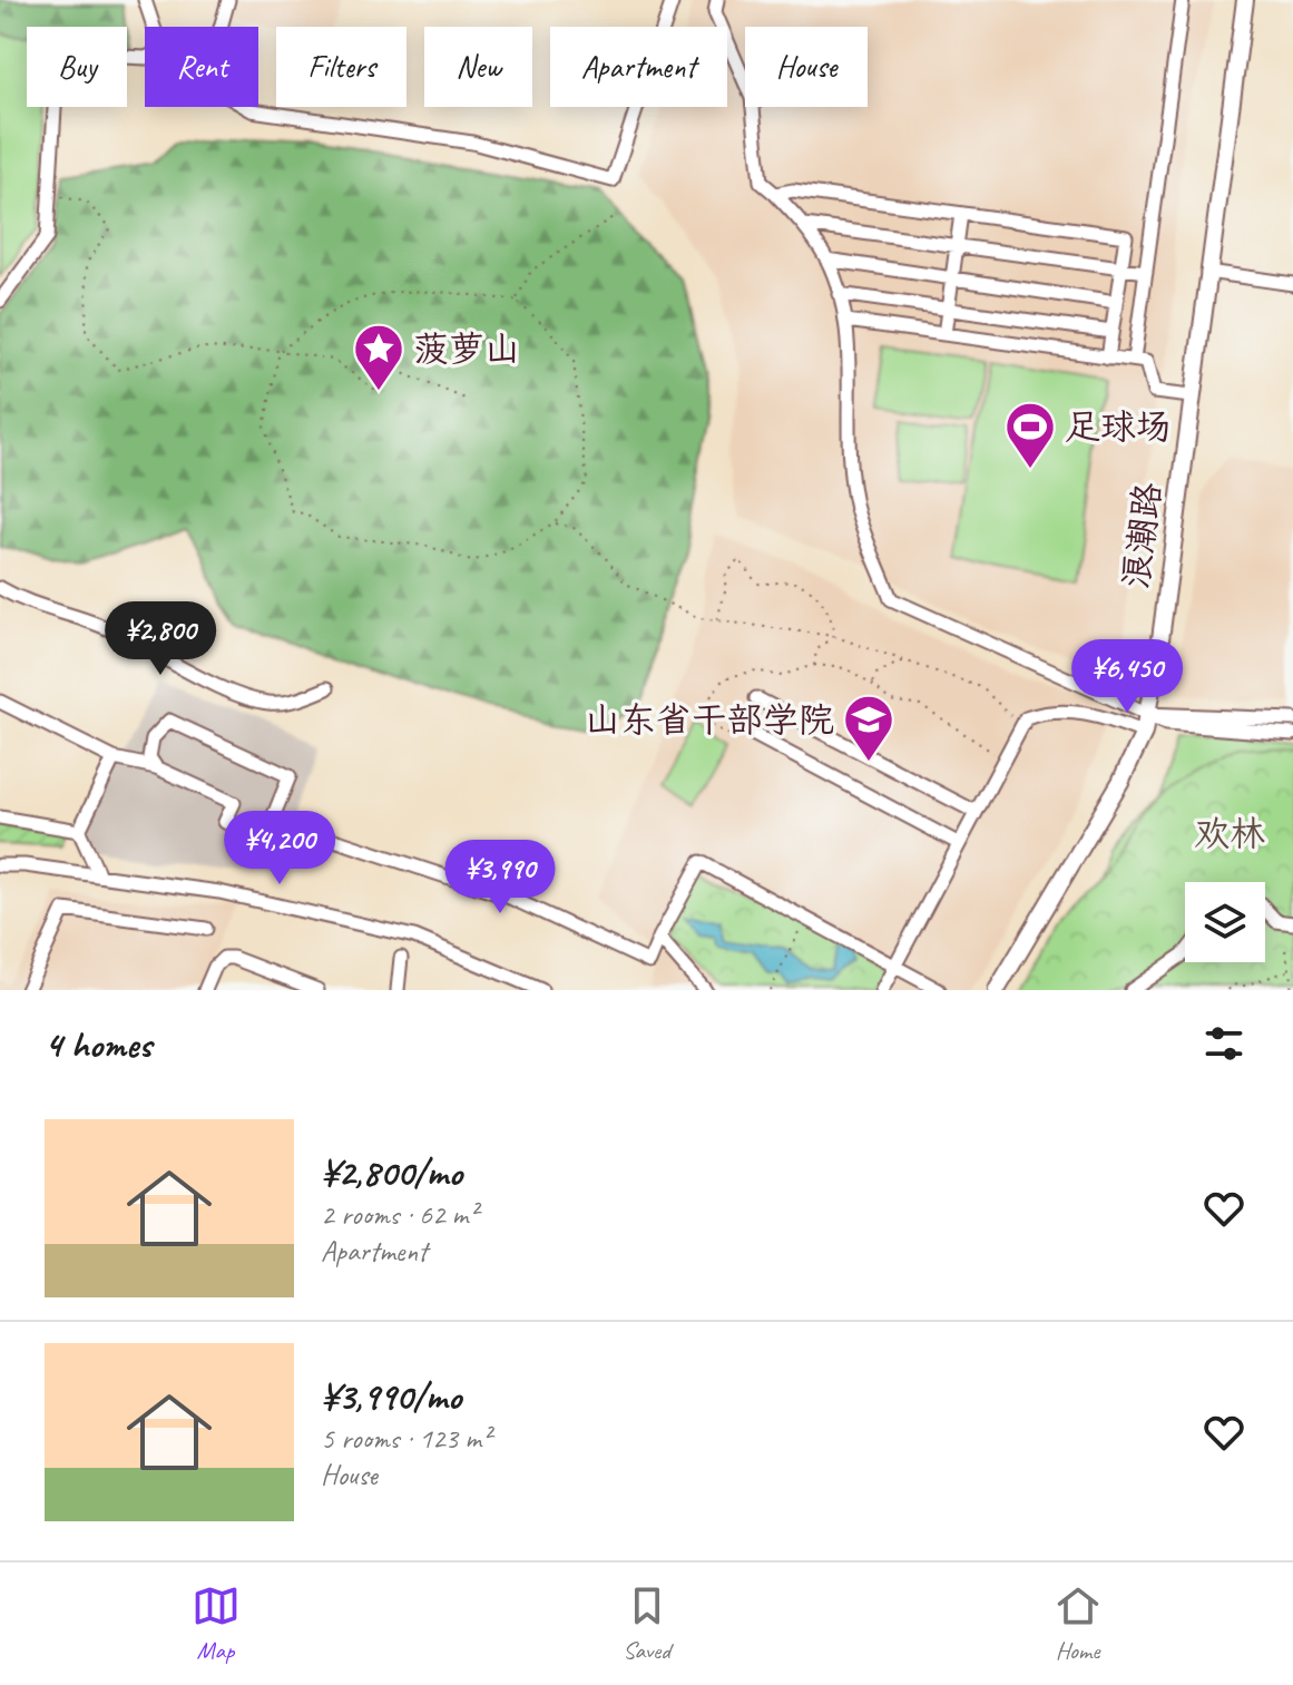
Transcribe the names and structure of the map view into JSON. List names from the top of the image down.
{
  "streets": {
    "main road": ["浪潮路"]
  },
  "parks": ["欢林"],
  "places": {
    "place": ["菠萝山"],
    "sports": ["足球场"],
    "school or university": ["山东省干部学院"]
  },
  "page": {
    "chip": [
      "Buy",
      "Rent",
      "Filters",
      "New",
      "Apartment",
      "House"
    ],
    "price": [
      "¥2,800",
      "¥6,450",
      "¥4,200",
      "¥3,990"
    ],
    "heading": "4 homes",
    "list": [
      {
        "name": "¥2,800/mo",
        "note": "2 rooms · 62 m² · Apartment"
      },
      {
        "name": "¥3,990/mo",
        "note": "5 rooms · 123 m² · House"
      }
    ],
    "tabs": ["Map", "Saved", "Home"]
  }
}
